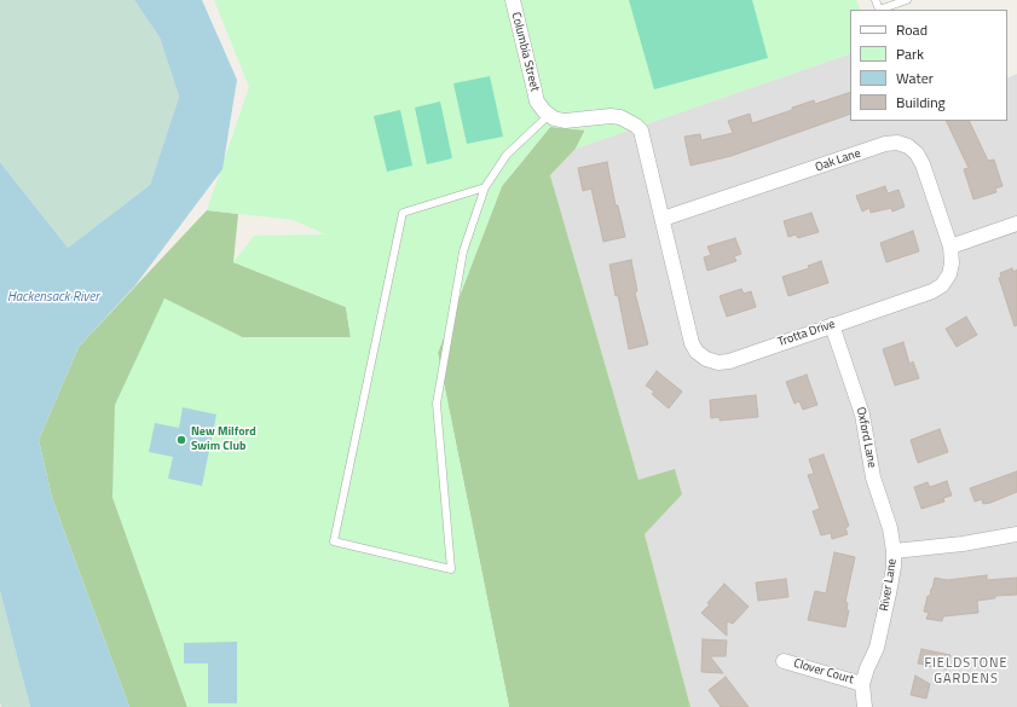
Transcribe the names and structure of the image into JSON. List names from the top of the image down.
{
  "streets": {
    "street": [
      "Columbia Street",
      "Oak Lane",
      "Trotta Drive",
      "Oxford Lane",
      "River Lane",
      "Clover Court"
    ]
  },
  "crossings": [
    ["Oak Lane", "Trotta Drive"],
    ["Trotta Drive", "Oxford Lane"],
    ["Oxford Lane", "River Lane"],
    ["River Lane", "Clover Court"]
  ],
  "districts": ["FIELDSTONE GARDENS"],
  "water": ["Hackensack River"],
  "places": ["New Milford Swim Club"],
  "legend": [
    "Road",
    "Park",
    "Water",
    "Building"
  ]
}
